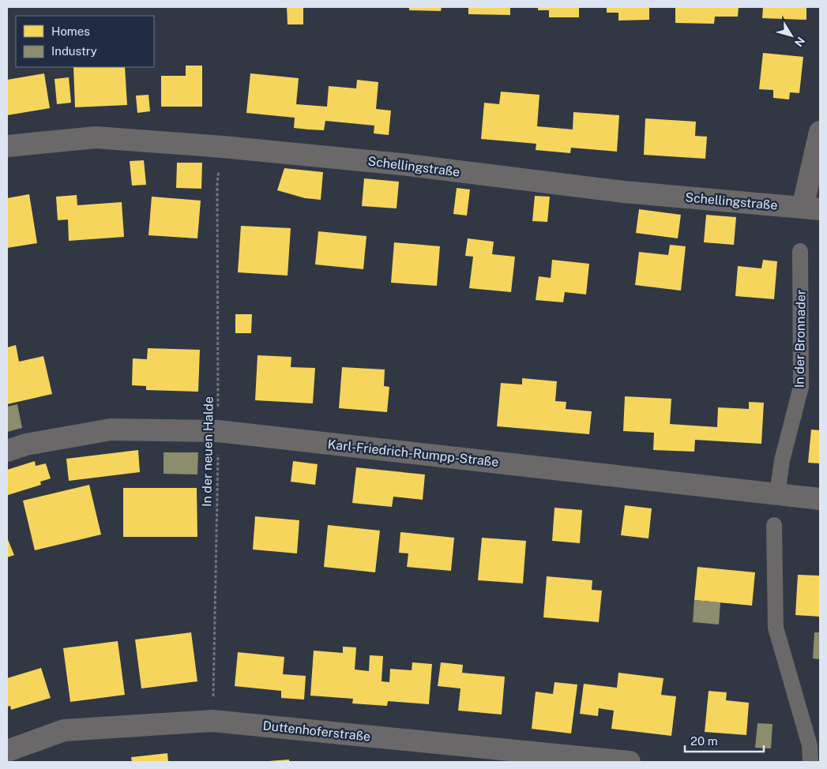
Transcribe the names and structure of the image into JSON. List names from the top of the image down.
{
  "streets": {
    "street": ["Schellingstraße", "Karl-Friedrich-Rumpp-Straße", "Duttenhoferstraße"],
    "lane": ["In der Bronnader"],
    "path": ["In der neuen Halde"]
  },
  "crossings": [
    ["In der Bronnader", "Karl-Friedrich-Rumpp-Straße"],
    ["In der neuen Halde", "Karl-Friedrich-Rumpp-Straße"],
    ["In der neuen Halde", "Duttenhoferstraße"]
  ],
  "legend": ["Homes", "Industry"],
  "scale_bar": "20 m",
  "north": "bottom right"
}
